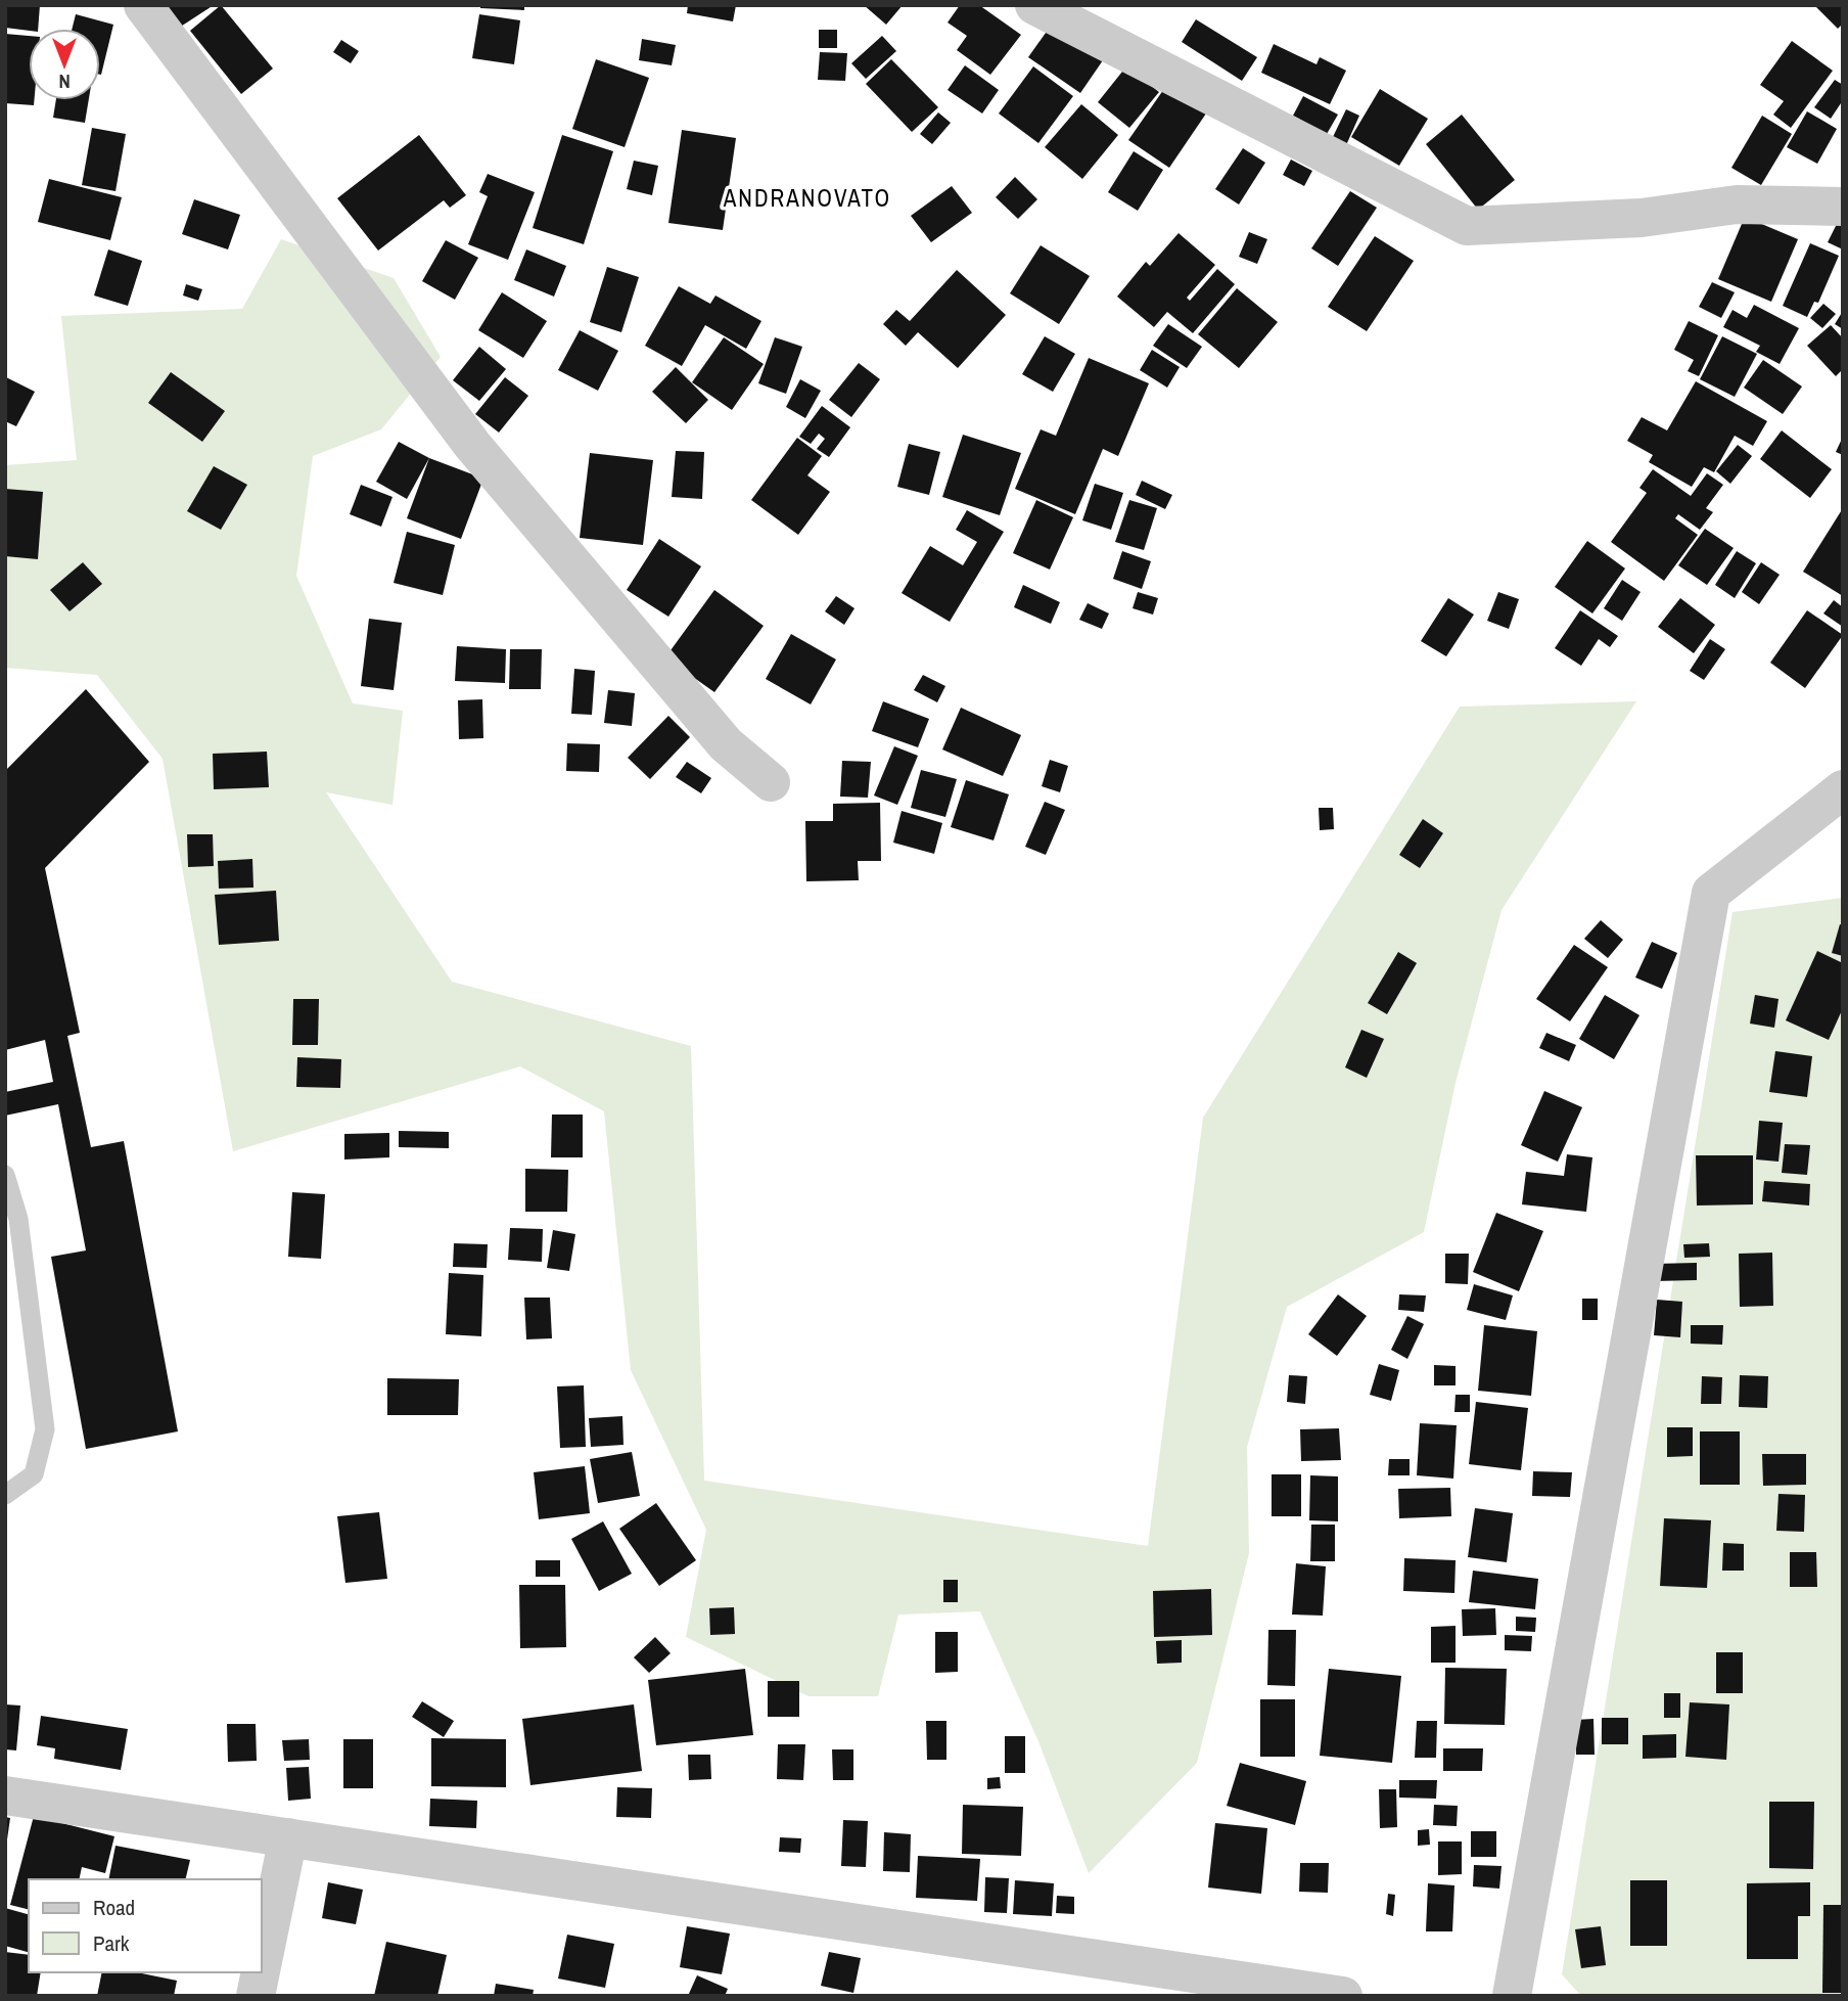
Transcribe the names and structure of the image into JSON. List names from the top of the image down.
{
  "districts": ["ANDRANOVATO"],
  "legend": ["Road", "Park"],
  "north": "bottom"
}
